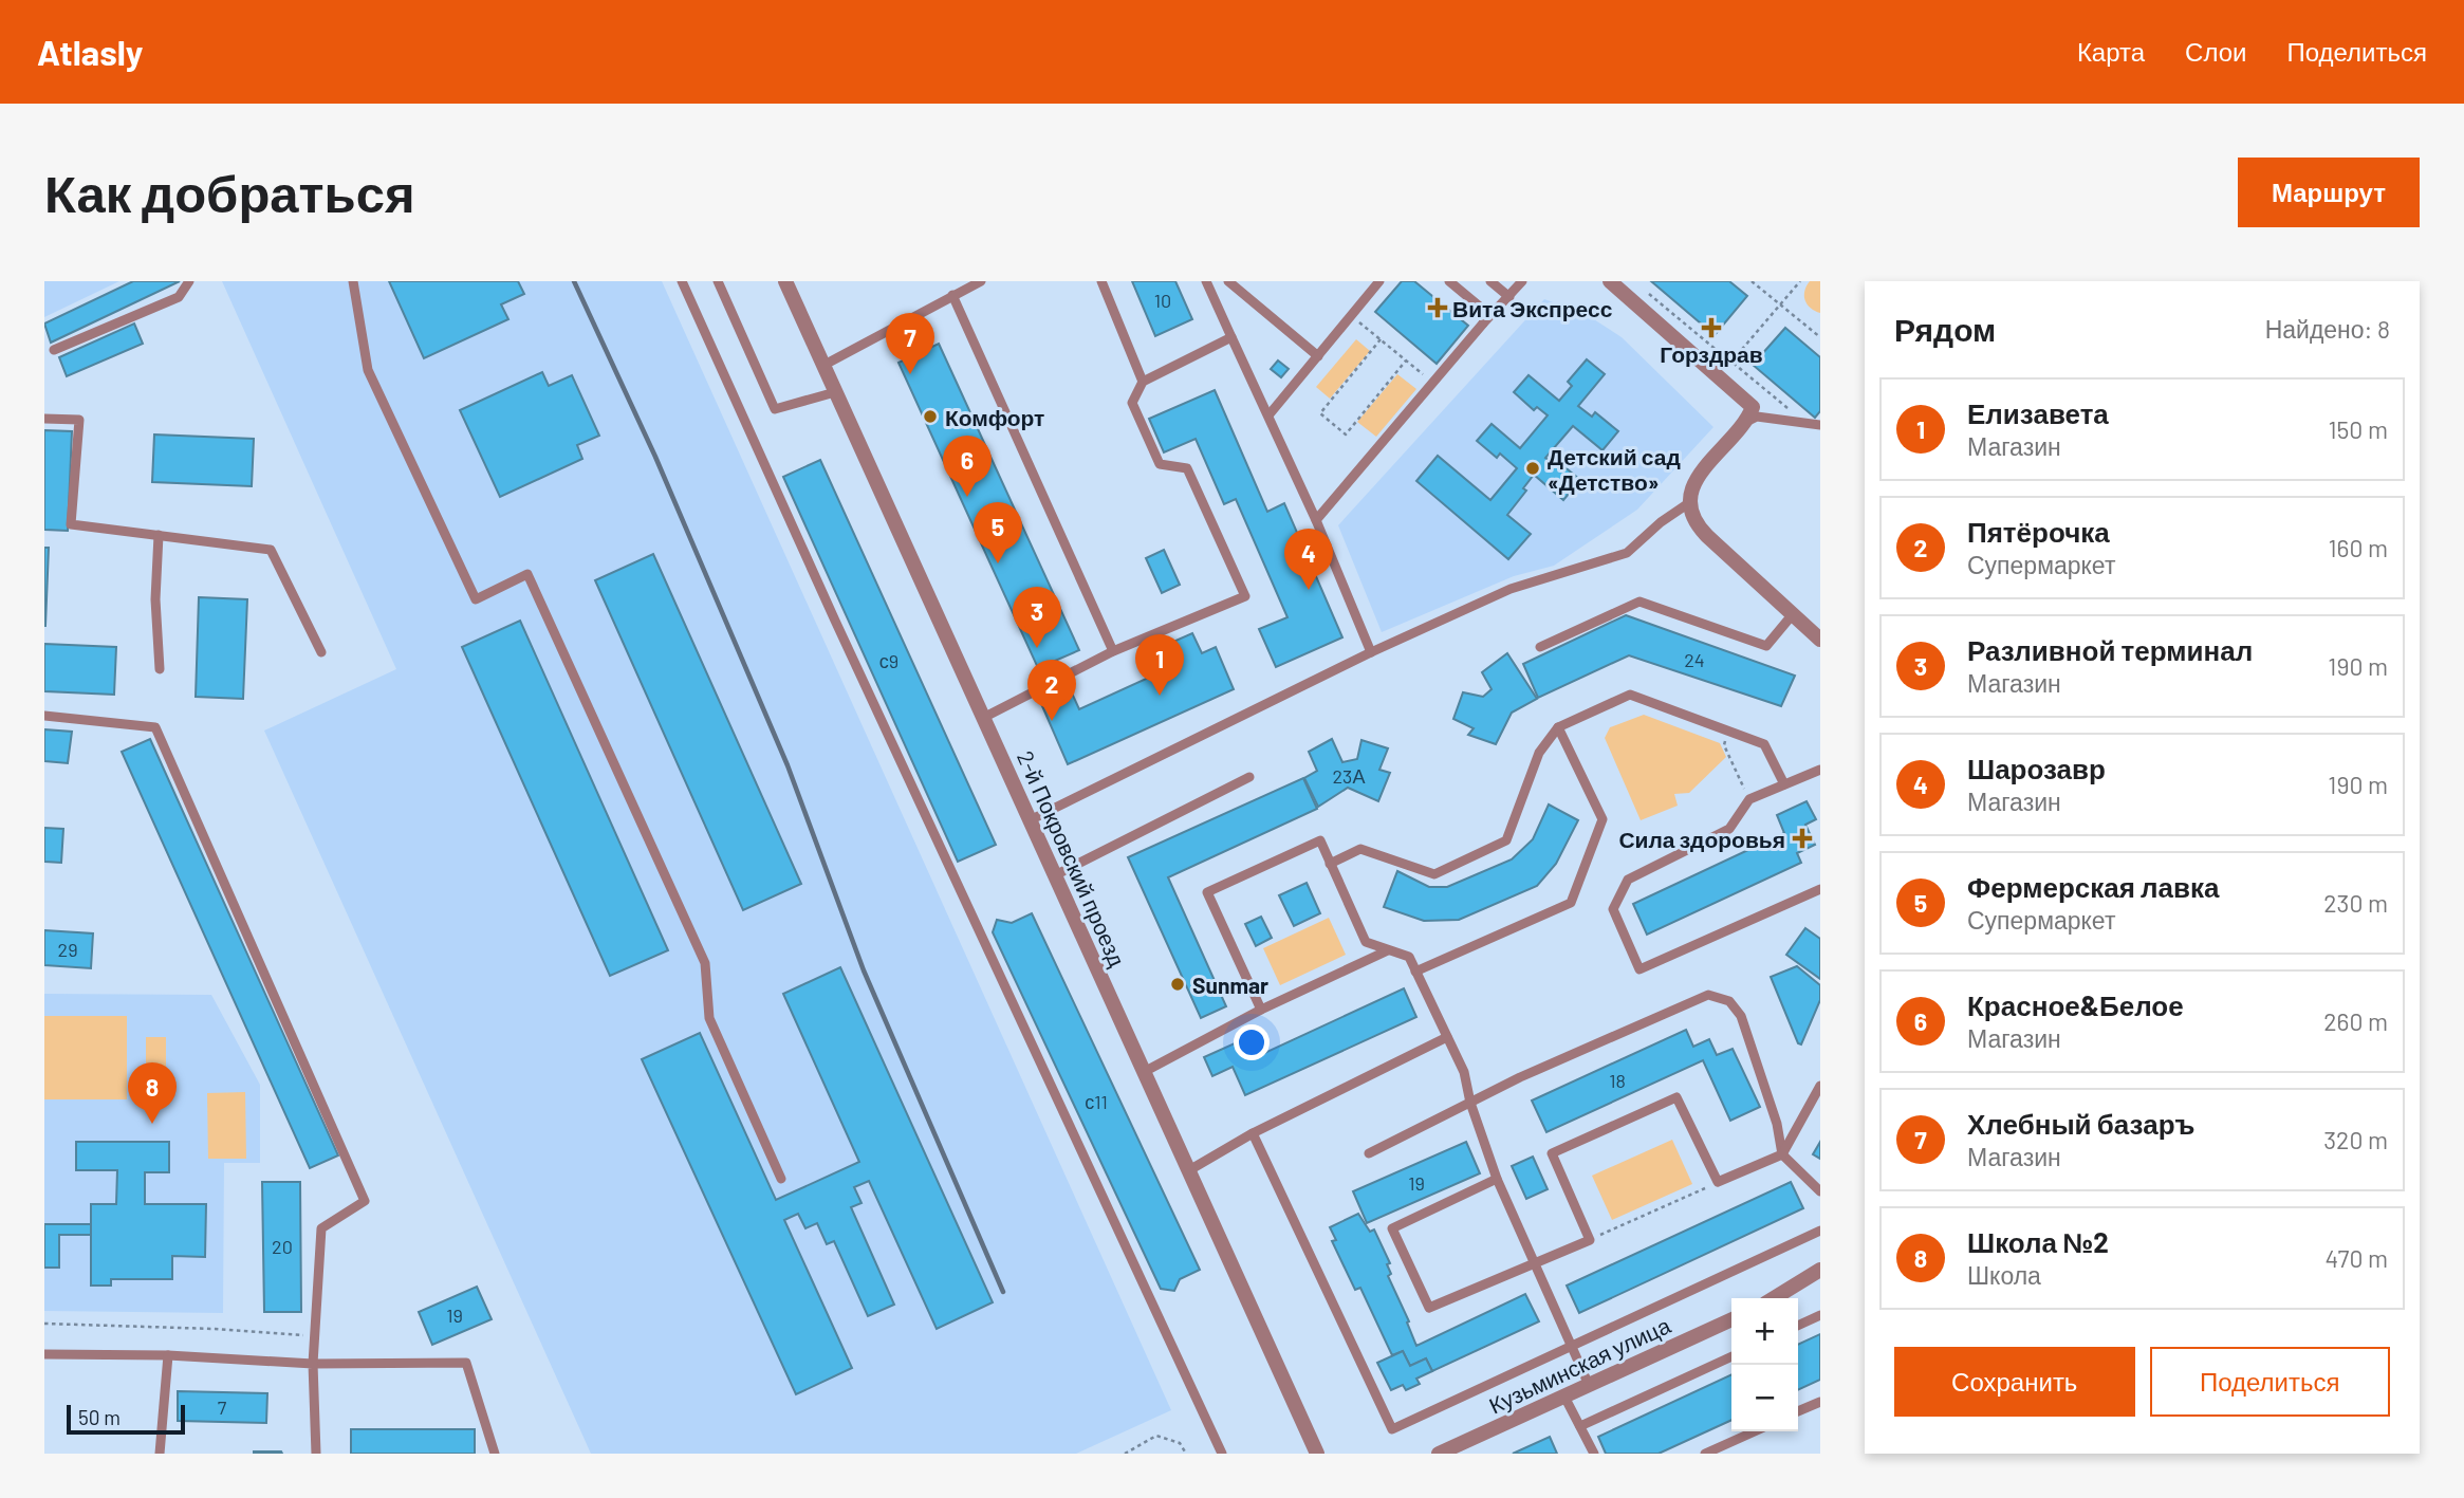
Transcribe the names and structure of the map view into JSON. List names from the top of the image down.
{
  "streets": {
    "street": ["2-й Покровский проезд", "Кузьминская улица"]
  },
  "places": {
    "health": ["Вита Экспресс", "Горздрав", "Сила здоровья"],
    "other": ["Комфорт", "Детский сад «Детство»", "Sunmar"]
  },
  "house_numbers": [
    "10",
    "24",
    "с9",
    "23А",
    "29",
    "18",
    "с11",
    "19",
    "20",
    "19",
    "7"
  ],
  "scale_bar": "50 m",
  "page": {
    "header": "Atlasly",
    "nav": ["Карта", "Слои", "Поделиться"],
    "buttons": [
      "Маршрут",
      ["Сохранить", "Поделиться"]
    ],
    "title": "Как добраться",
    "heading": ["Рядом", "Найдено: 8"],
    "pins": [
      "7",
      "6",
      "5",
      "4",
      "3",
      "1",
      "2",
      "8"
    ],
    "list": [
      {
        "mark": "1",
        "name": "Елизавета",
        "note": "Магазин",
        "value": "150 m"
      },
      {
        "mark": "2",
        "name": "Пятёрочка",
        "note": "Супермаркет",
        "value": "160 m"
      },
      {
        "mark": "3",
        "name": "Разливной терминал",
        "note": "Магазин",
        "value": "190 m"
      },
      {
        "mark": "4",
        "name": "Шарозавр",
        "note": "Магазин",
        "value": "190 m"
      },
      {
        "mark": "5",
        "name": "Фермерская лавка",
        "note": "Супермаркет",
        "value": "230 m"
      },
      {
        "mark": "6",
        "name": "Красное&Белое",
        "note": "Магазин",
        "value": "260 m"
      },
      {
        "mark": "7",
        "name": "Хлебный базаръ",
        "note": "Магазин",
        "value": "320 m"
      },
      {
        "mark": "8",
        "name": "Школа №2",
        "note": "Школа",
        "value": "470 m"
      }
    ],
    "map_buttons": ["+", "−"],
    "scale": "50 m"
  }
}
